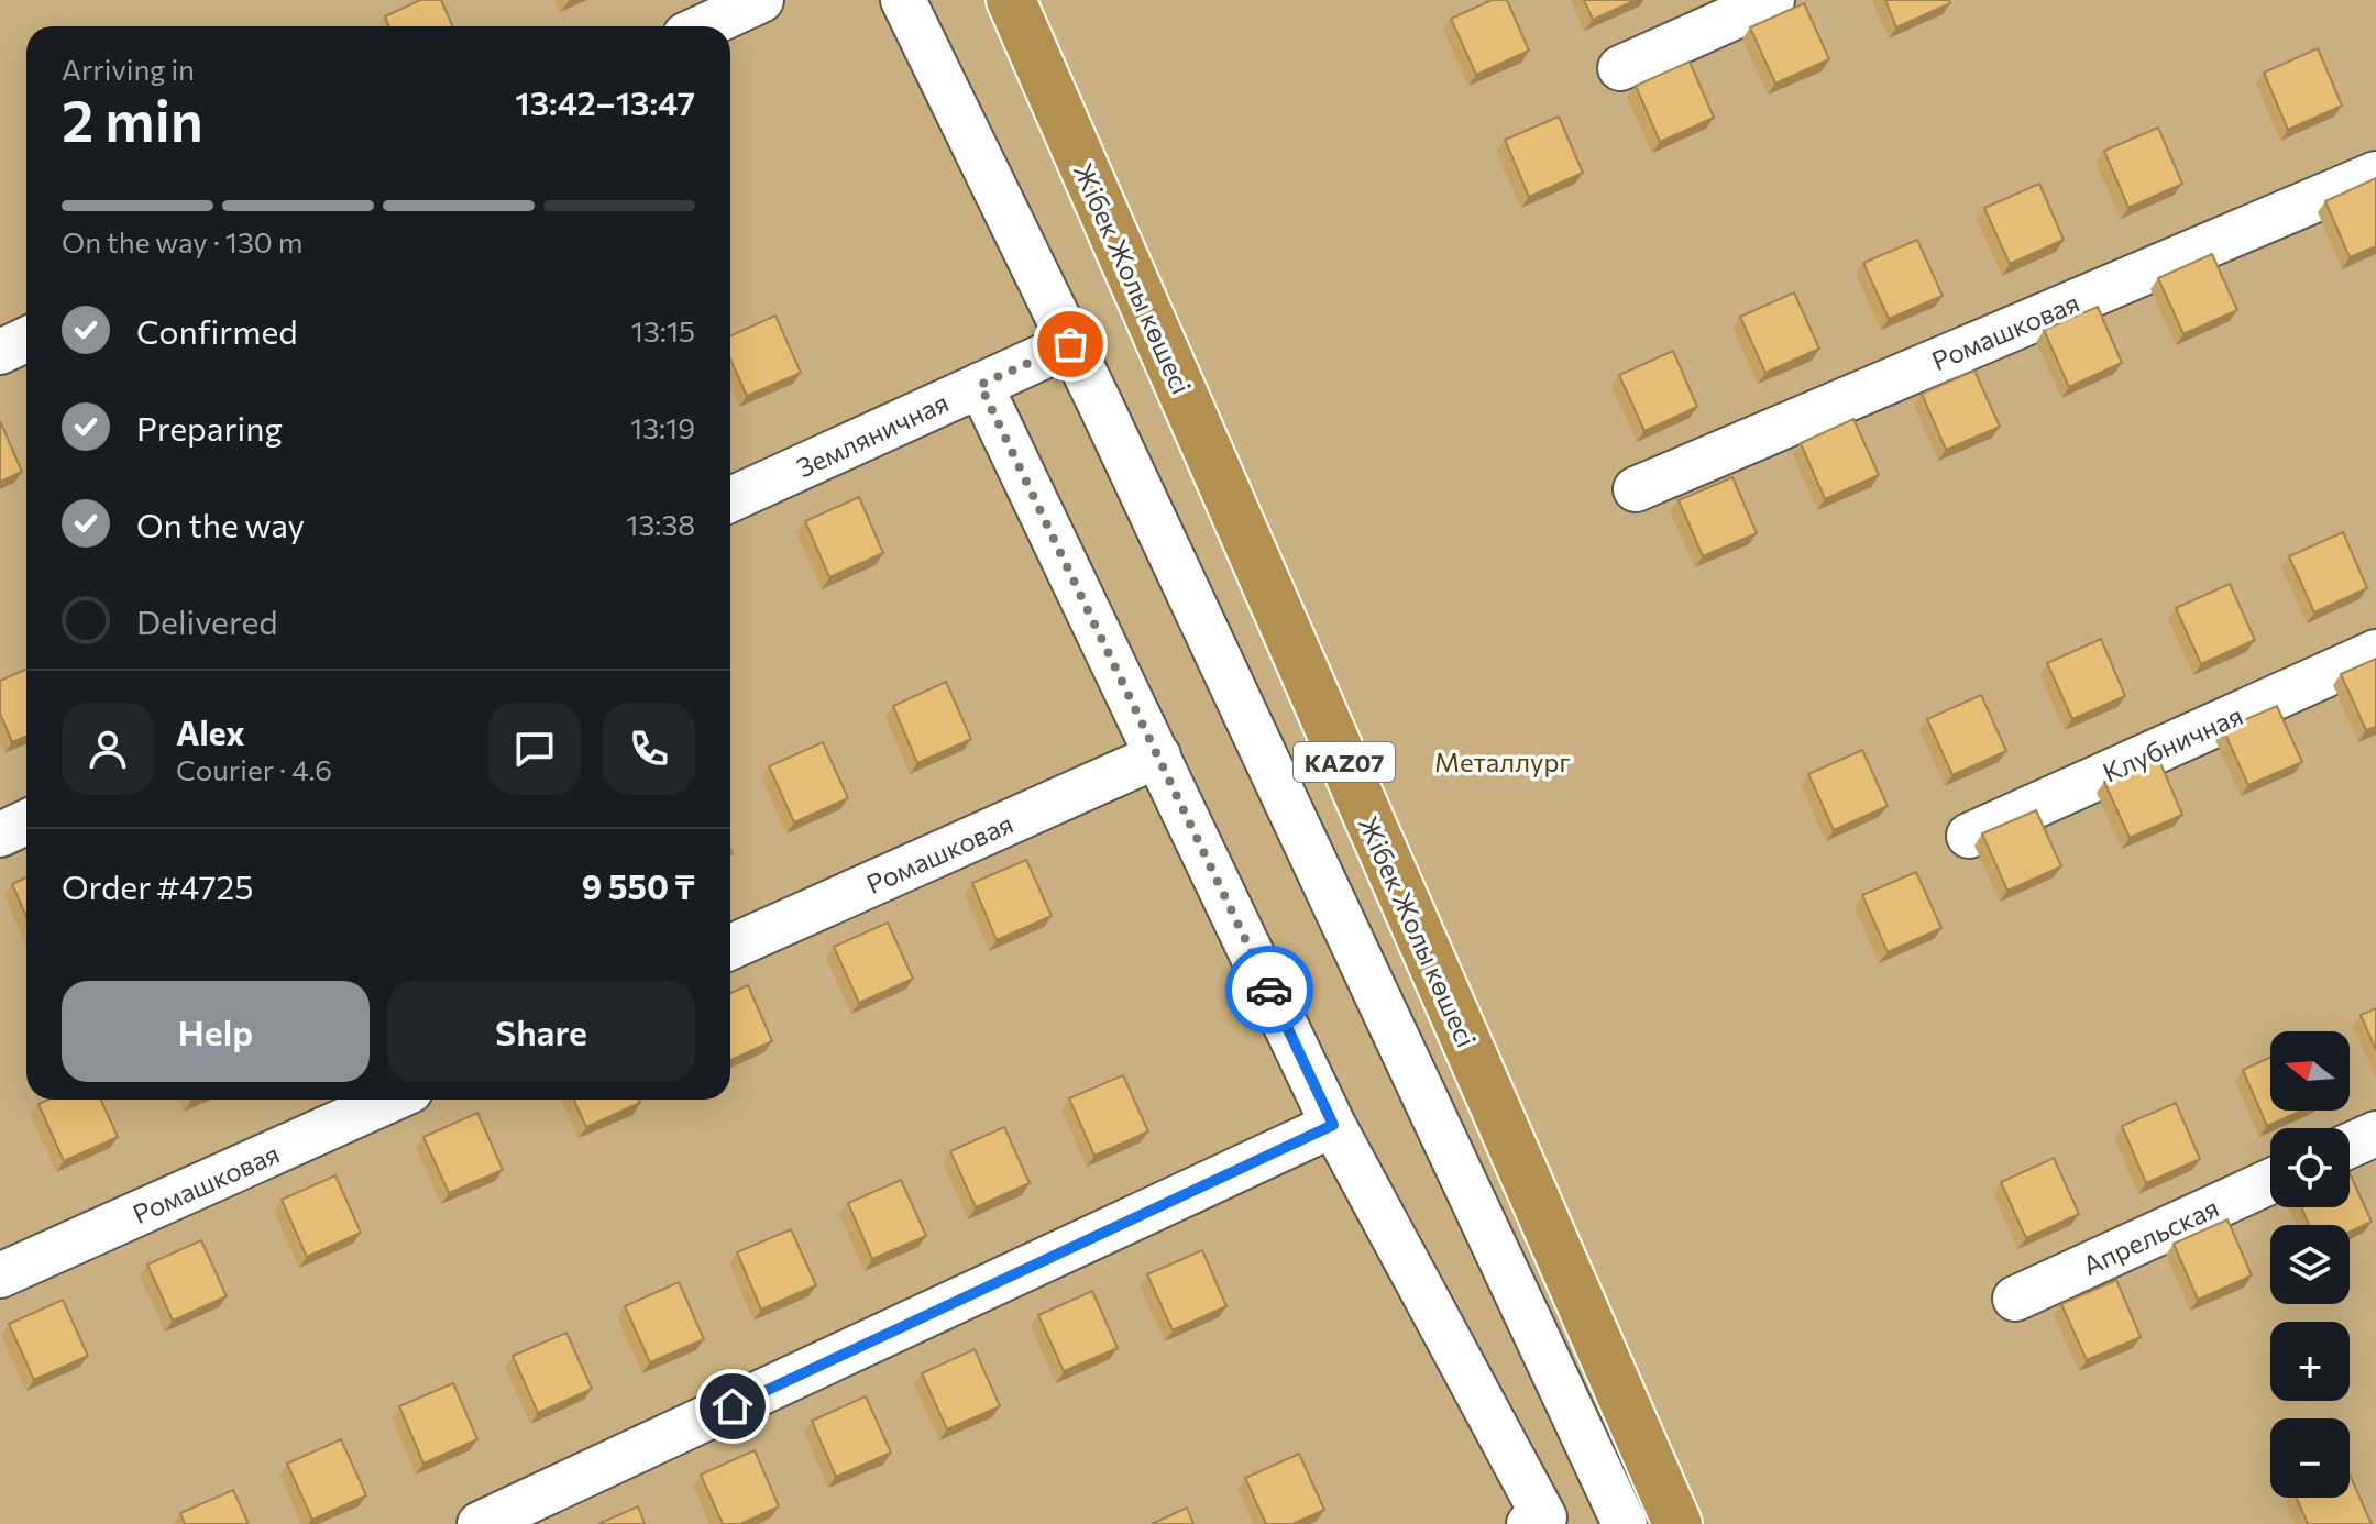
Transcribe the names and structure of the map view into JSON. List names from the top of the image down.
{
  "streets": {
    "highway": ["Жібек Жолы көшесі", "KAZ07"],
    "street": [
      "Ромашковая",
      "Земляничная",
      "Клубничная",
      "Апрельская"
    ]
  },
  "parks": ["Металлург"],
  "north": "left",
  "page": {
    "heading": ["2 min", "Arriving in", "13:42–13:47"],
    "panel": [
      "Alex",
      "Courier · 4.6",
      "Order #4725",
      "9 550 ₸"
    ],
    "bar": "On the way · 130 m",
    "list": [
      ["Confirmed", "13:15"],
      ["Preparing", "13:19"],
      ["On the way", "13:38"],
      "Delivered"
    ],
    "buttons": ["Help", "Share"],
    "map_buttons": ["+", "−"]
  }
}
